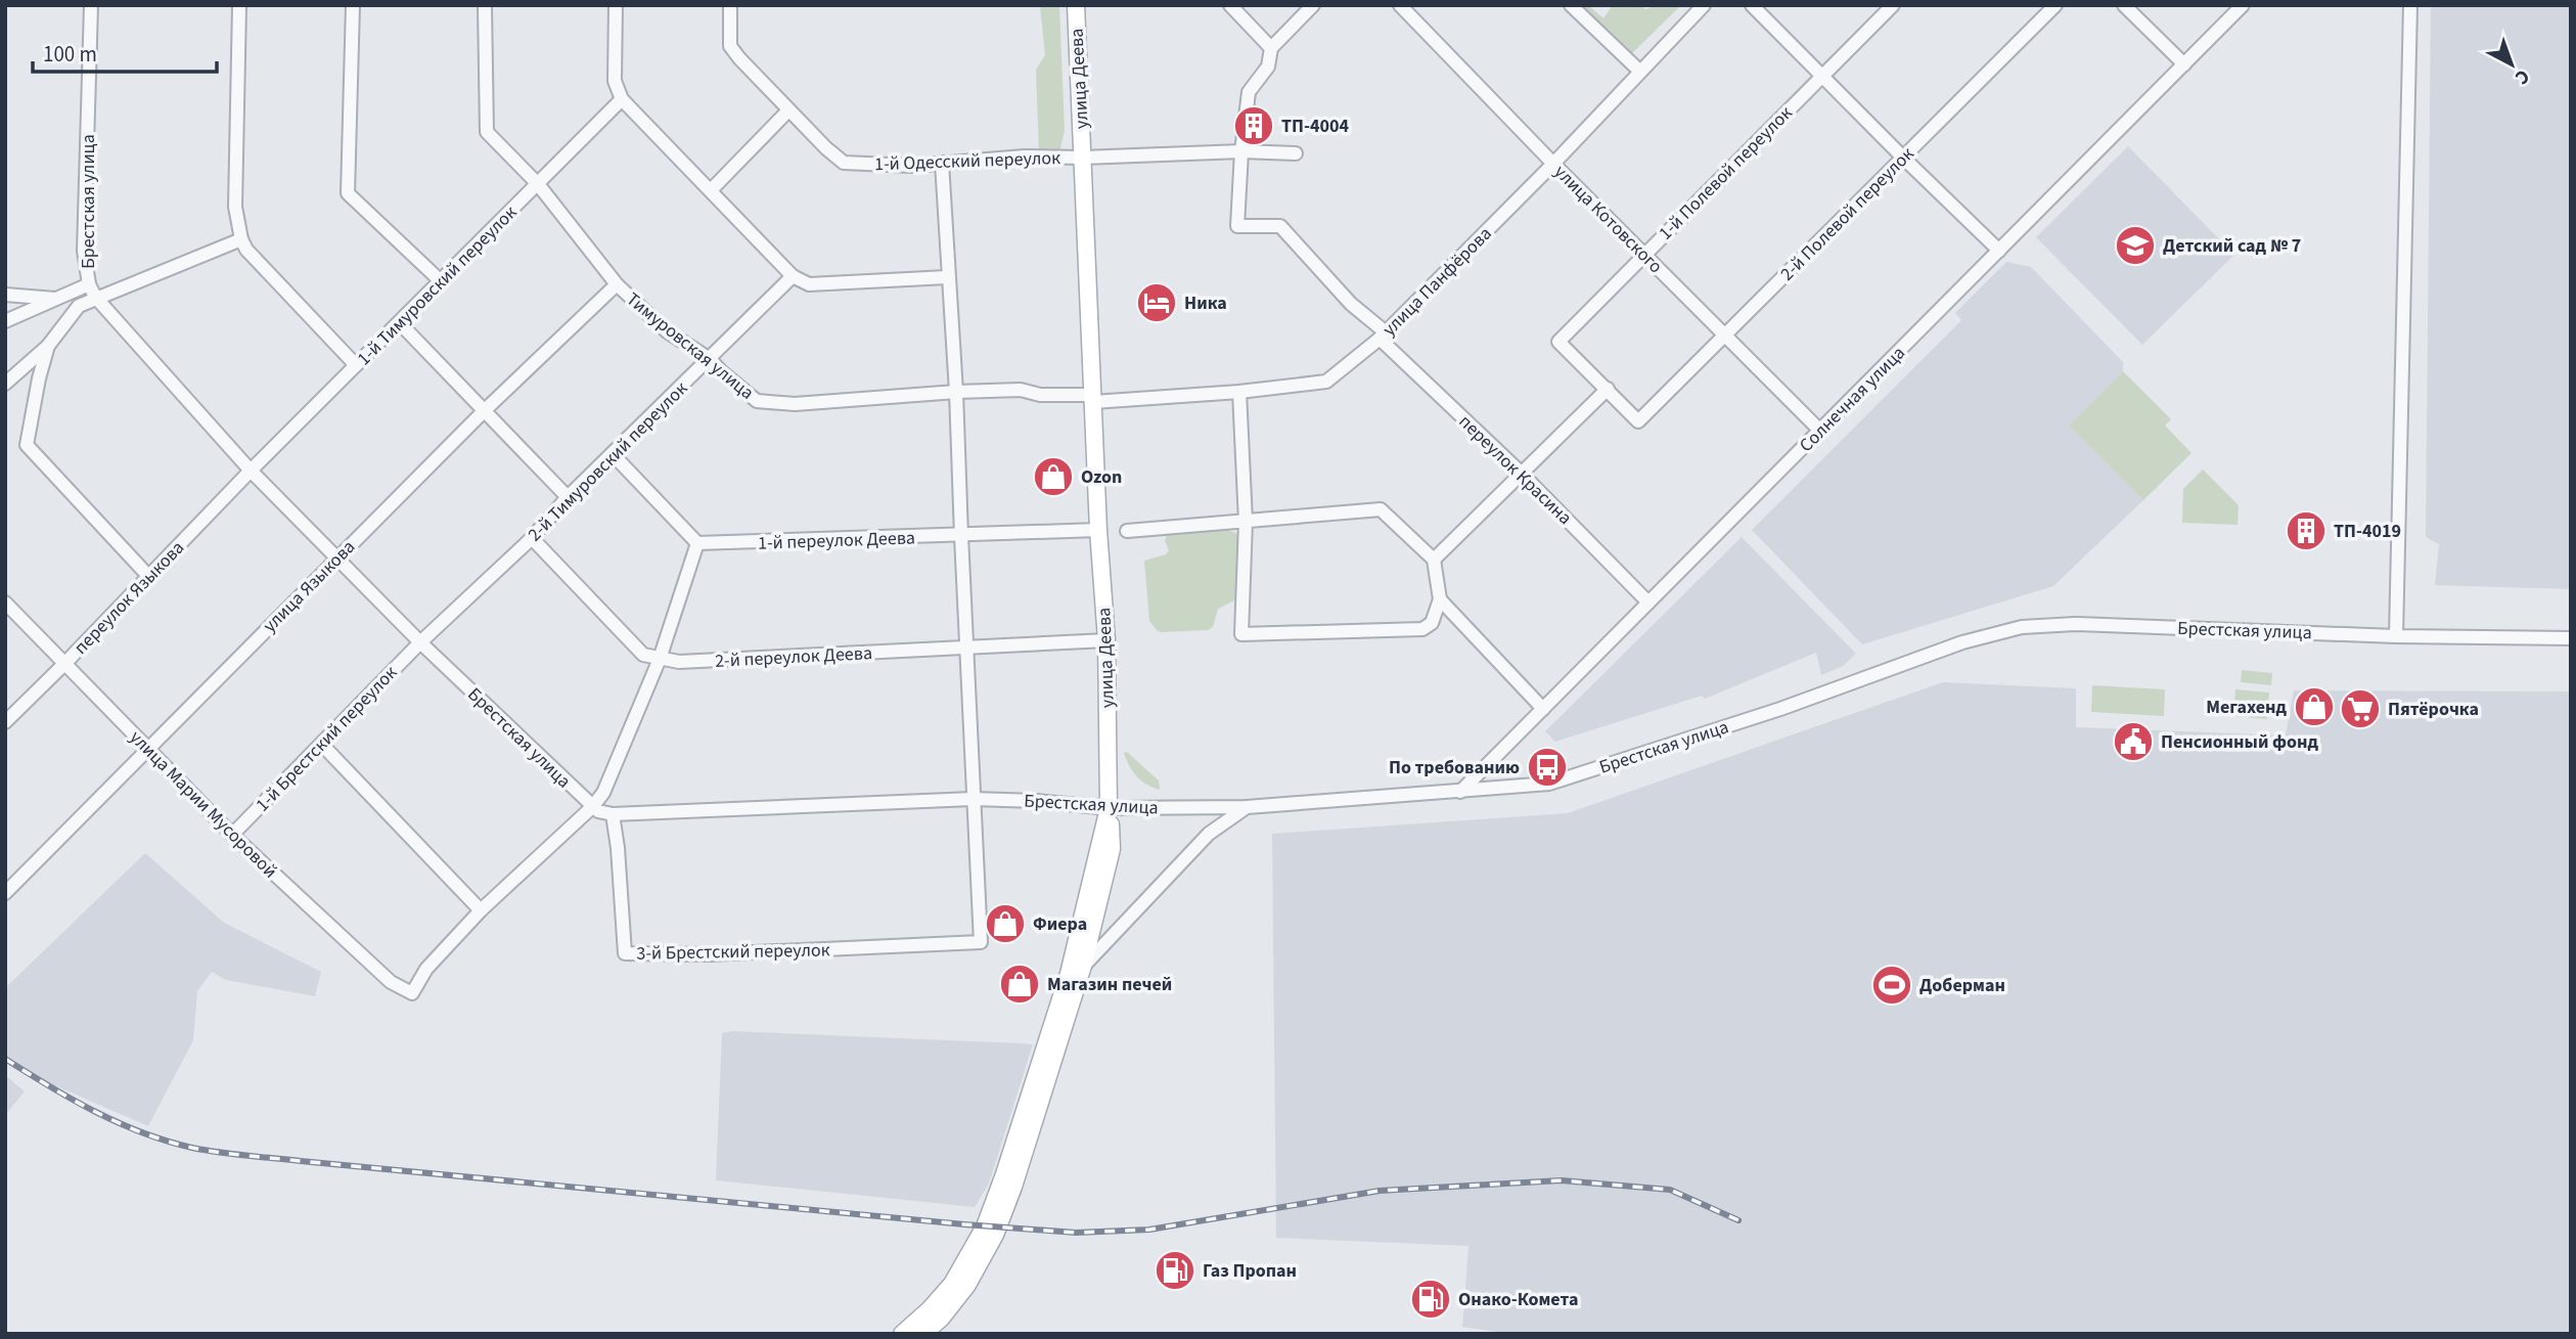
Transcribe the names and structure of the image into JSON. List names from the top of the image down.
{
  "streets": {
    "main road": ["улица Деева"],
    "street": [
      "1-й Одесский переулок",
      "1-й Полевой переулок",
      "Брестская улица",
      "2-й Полевой переулок",
      "улица Котовского",
      "улица Панфёрова",
      "1-й Тимуровский переулок",
      "Тимуровская улица",
      "Солнечная улица",
      "2-й Тимуровский переулок",
      "переулок Красина",
      "1-й переулок Деева",
      "улица Языкова",
      "переулок Языкова",
      "2-й переулок Деева",
      "1-й Брестский переулок",
      "улица Марии Мусоровой",
      "3-й Брестский переулок"
    ]
  },
  "crossings": [
    ["улица Деева", "1-й Одесский переулок"],
    ["улица Деева", "Брестская улица"],
    ["улица Деева", "улица Панфёрова"],
    ["улица Деева", "Тимуровская улица"],
    ["улица Деева", "1-й переулок Деева"],
    ["улица Деева", "2-й переулок Деева"],
    ["1-й Одесский переулок", "переулок Красина"],
    ["1-й Полевой переулок", "2-й Полевой переулок"],
    ["1-й Полевой переулок", "улица Котовского"],
    ["Брестская улица", "1-й Тимуровский переулок"],
    ["Брестская улица", "Солнечная улица"],
    ["Брестская улица", "2-й Тимуровский переулок"],
    ["Брестская улица", "улица Языкова"],
    ["Брестская улица", "переулок Языкова"],
    ["Брестская улица", "1-й Брестский переулок"],
    ["Брестская улица", "3-й Брестский переулок"],
    ["2-й Полевой переулок", "улица Котовского"],
    ["улица Котовского", "улица Панфёрова"],
    ["улица Котовского", "Солнечная улица"],
    ["улица Панфёрова", "Тимуровская улица"],
    ["улица Панфёрова", "переулок Красина"],
    ["1-й Тимуровский переулок", "Тимуровская улица"],
    ["1-й Тимуровский переулок", "переулок Языкова"],
    ["Тимуровская улица", "2-й Тимуровский переулок"],
    ["Тимуровская улица", "улица Языкова"],
    ["Солнечная улица", "переулок Красина"],
    ["2-й Тимуровский переулок", "2-й переулок Деева"],
    ["2-й Тимуровский переулок", "1-й Брестский переулок"],
    ["улица Языкова", "улица Марии Мусоровой"],
    ["переулок Языкова", "улица Марии Мусоровой"],
    ["1-й Брестский переулок", "улица Марии Мусоровой"]
  ],
  "places": {
    "building": ["ТП-4004", "ТП-4019"],
    "school or university": ["Детский сад № 7"],
    "hotel": ["Ника"],
    "shop": [
      "Ozon",
      "Мегахенд",
      "Фиера",
      "Магазин печей"
    ],
    "supermarket": ["Пятёрочка"],
    "public building": ["Пенсионный фонд"],
    "bus stop": ["По требованию"],
    "sports": ["Доберман"],
    "fuel station": ["Газ Пропан", "Онако-Комета"]
  },
  "scale_bar": "100 m",
  "north": "bottom right"
}
